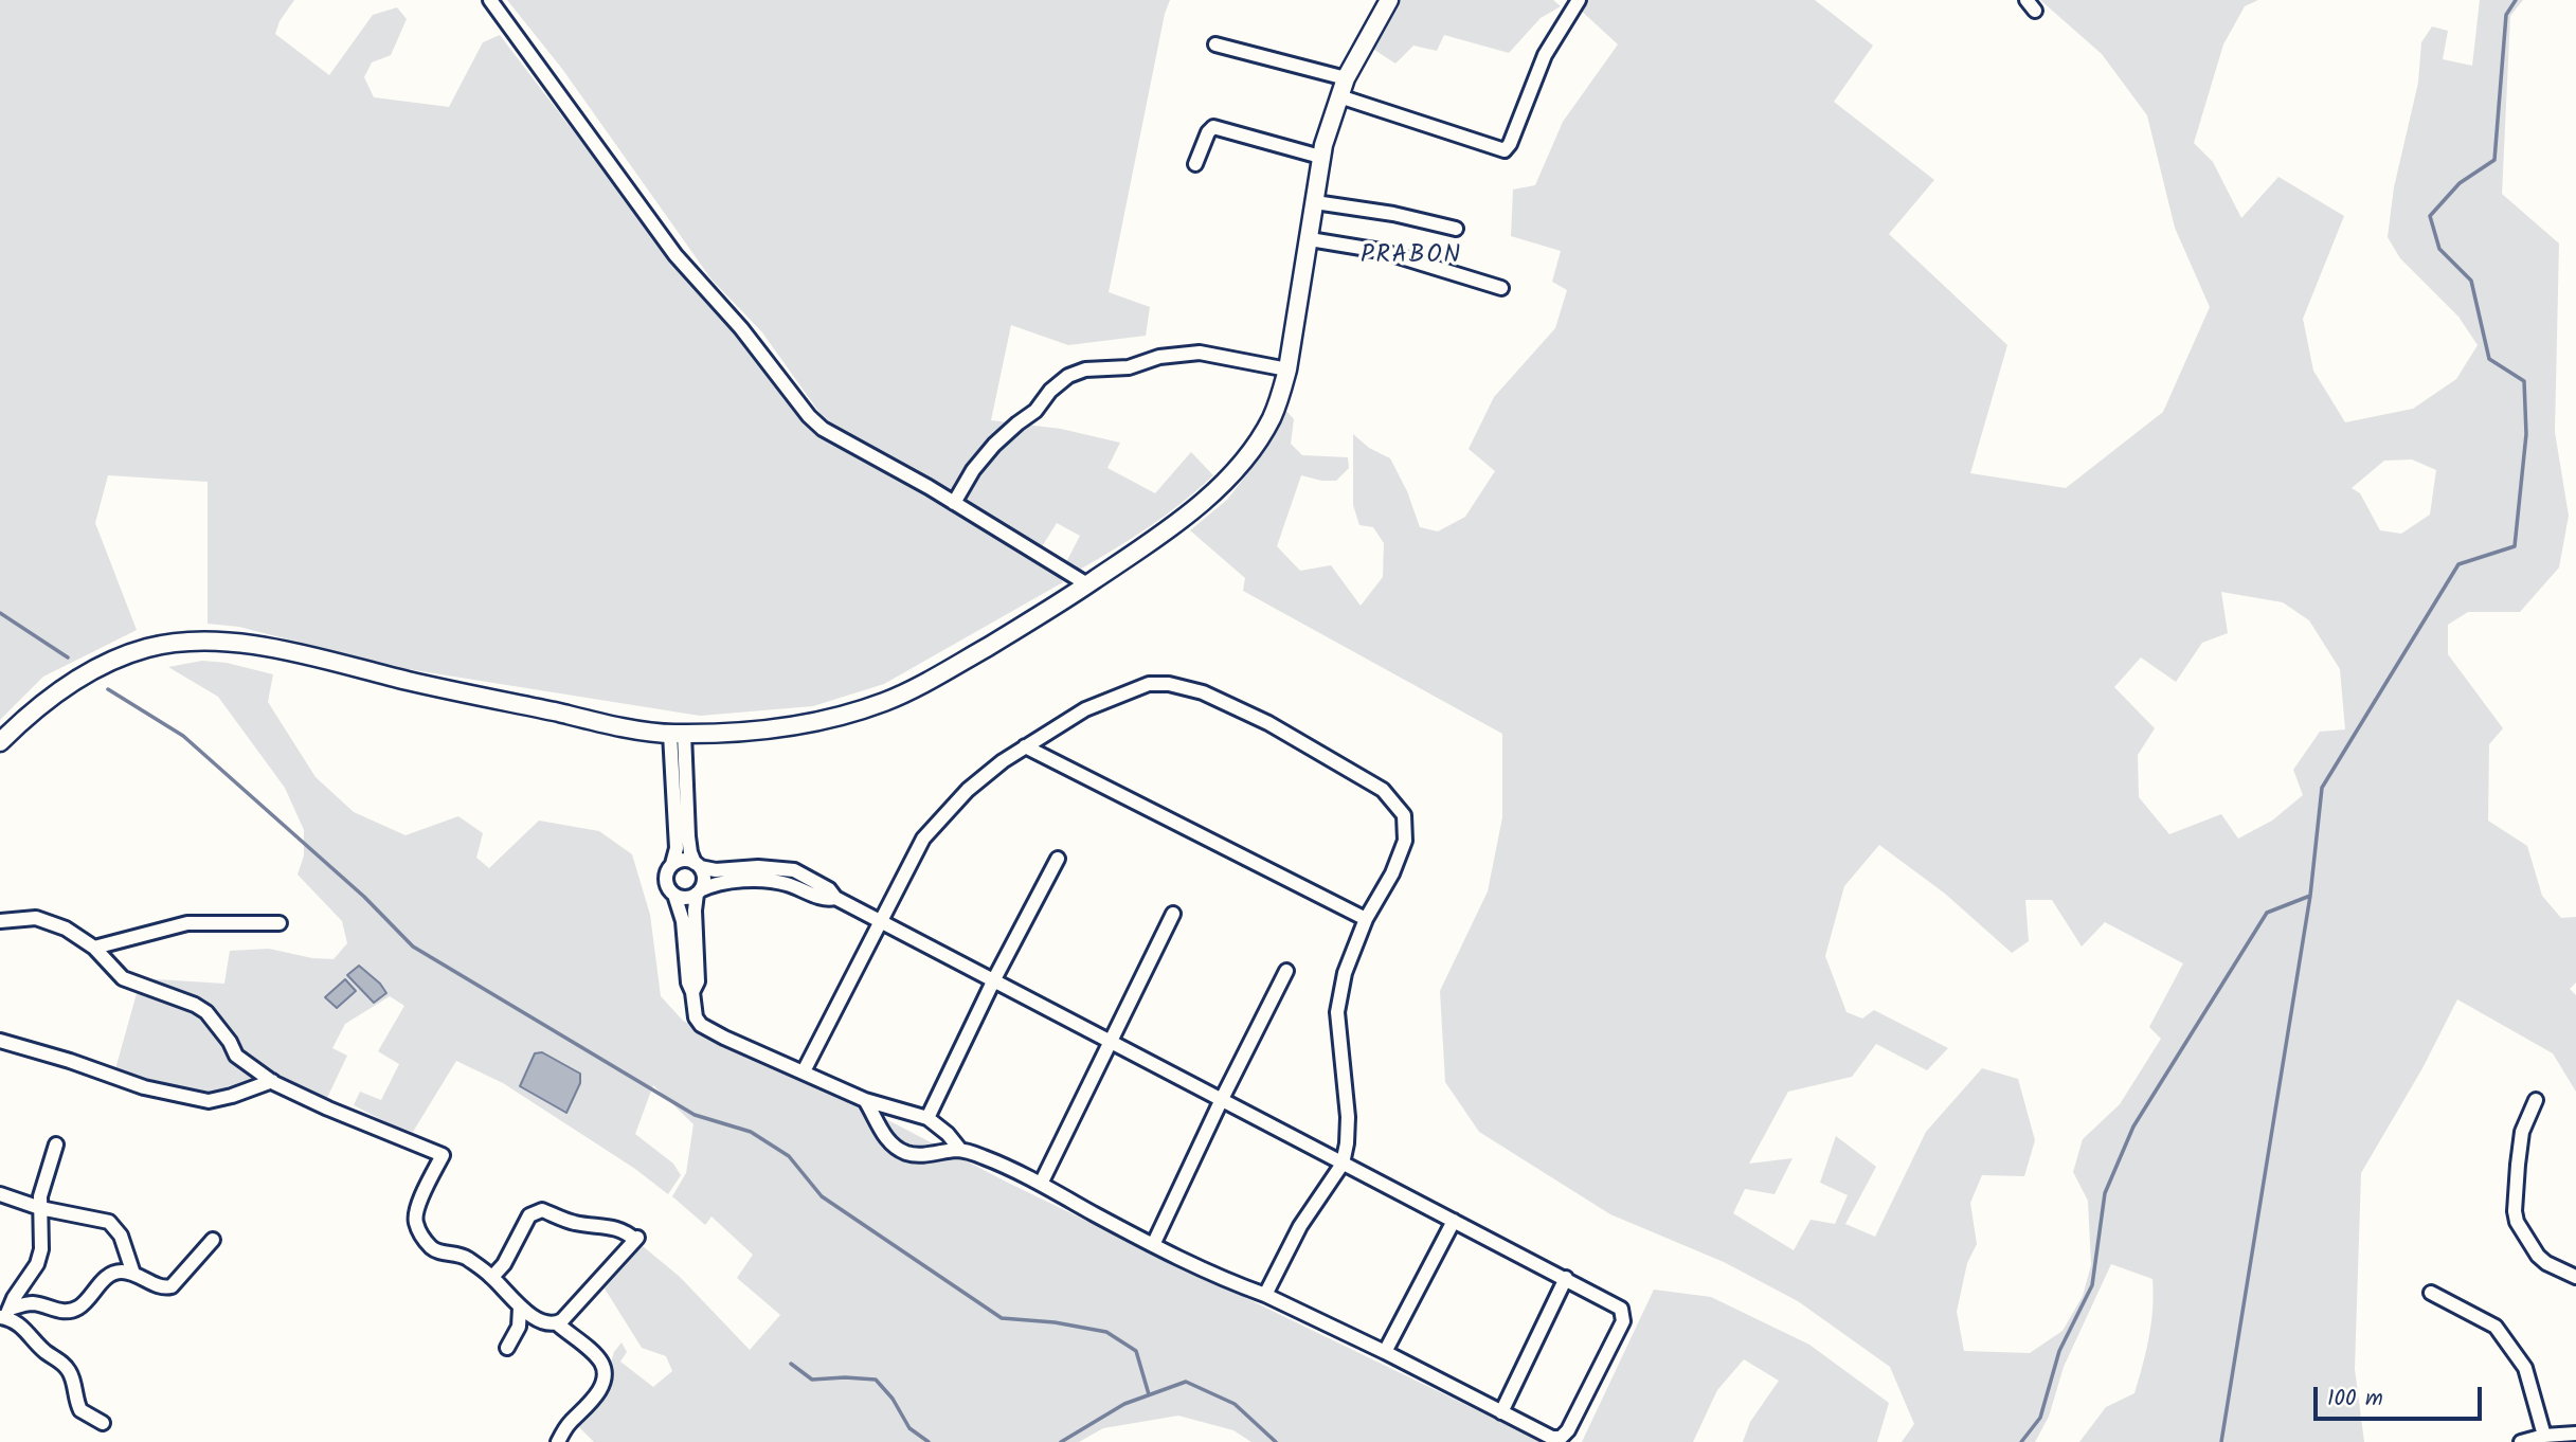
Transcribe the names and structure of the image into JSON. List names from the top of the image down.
{
  "districts": ["PRABON"],
  "scale_bar": "100 m"
}
